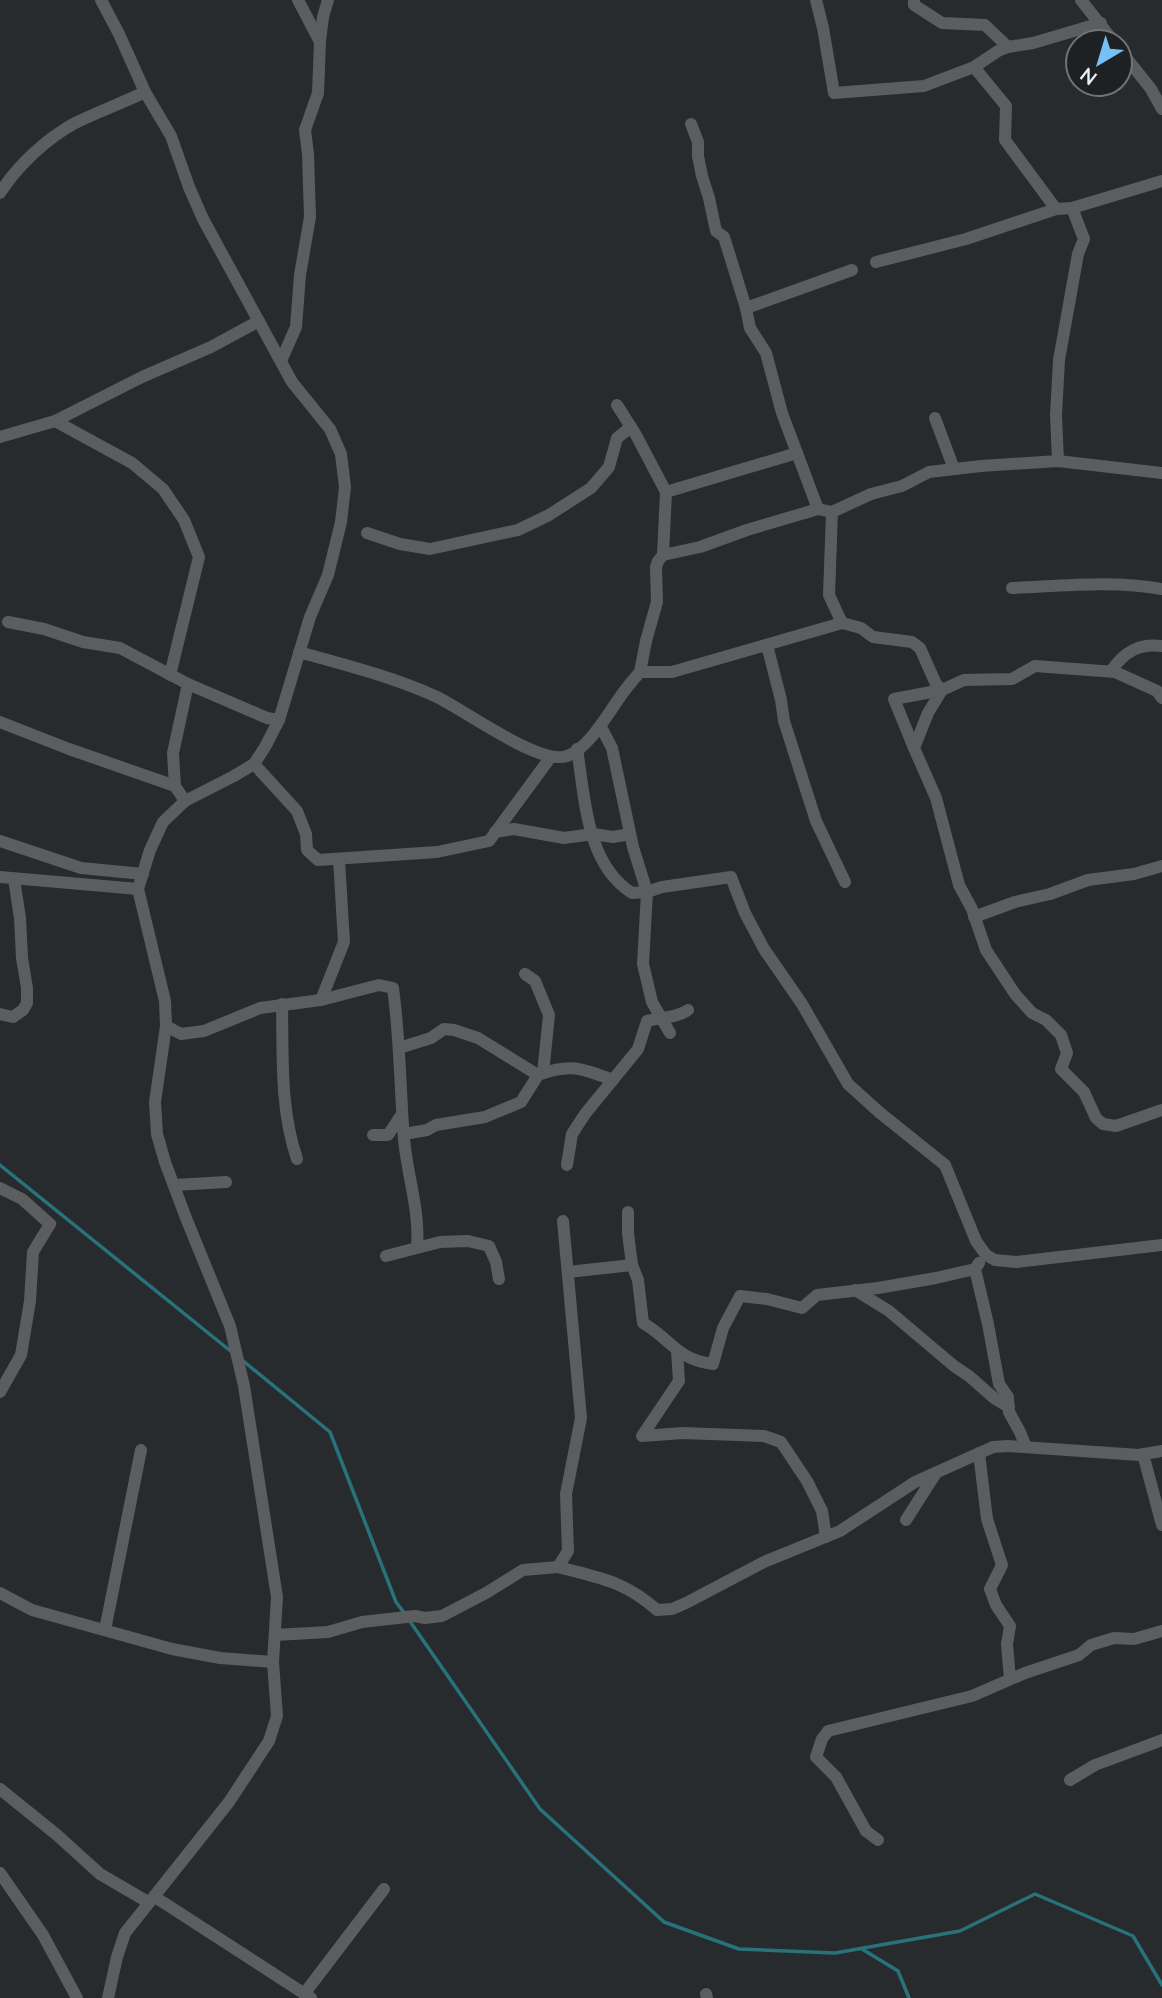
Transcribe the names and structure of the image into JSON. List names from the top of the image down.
{
  "north": "bottom left"
}
